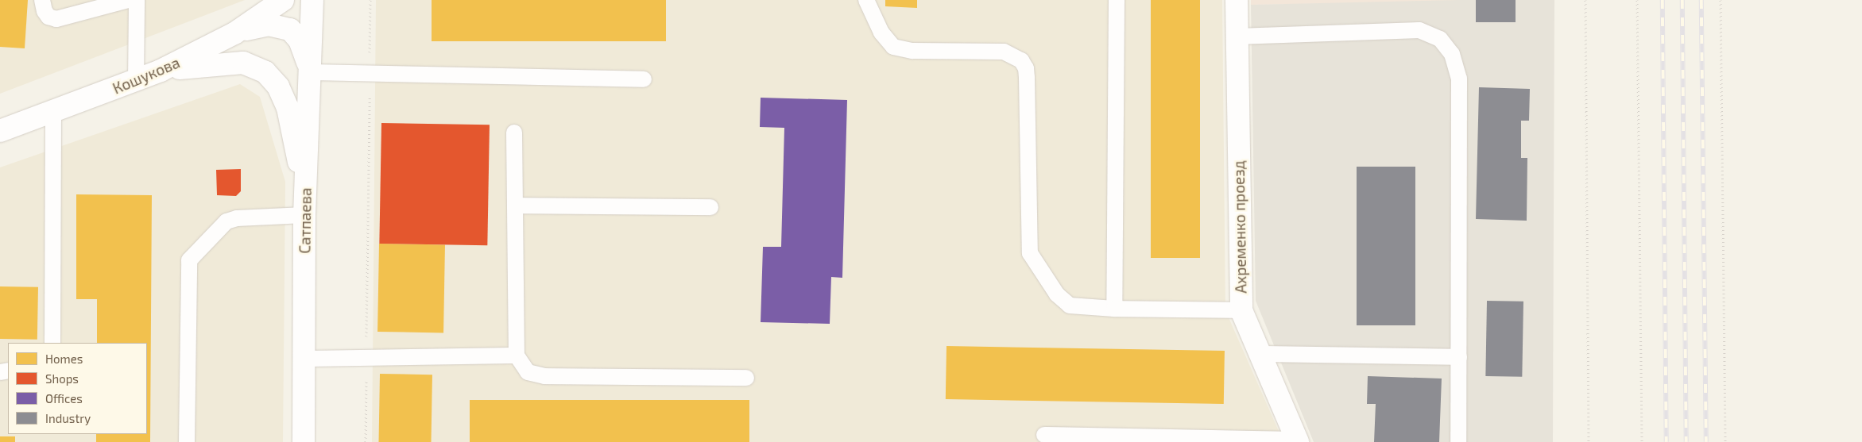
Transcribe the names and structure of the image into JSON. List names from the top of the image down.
{
  "streets": {
    "street": ["Кошукова", "Сатпаева", "Ахременко проезд"]
  },
  "legend": [
    "Homes",
    "Shops",
    "Offices",
    "Industry"
  ]
}
